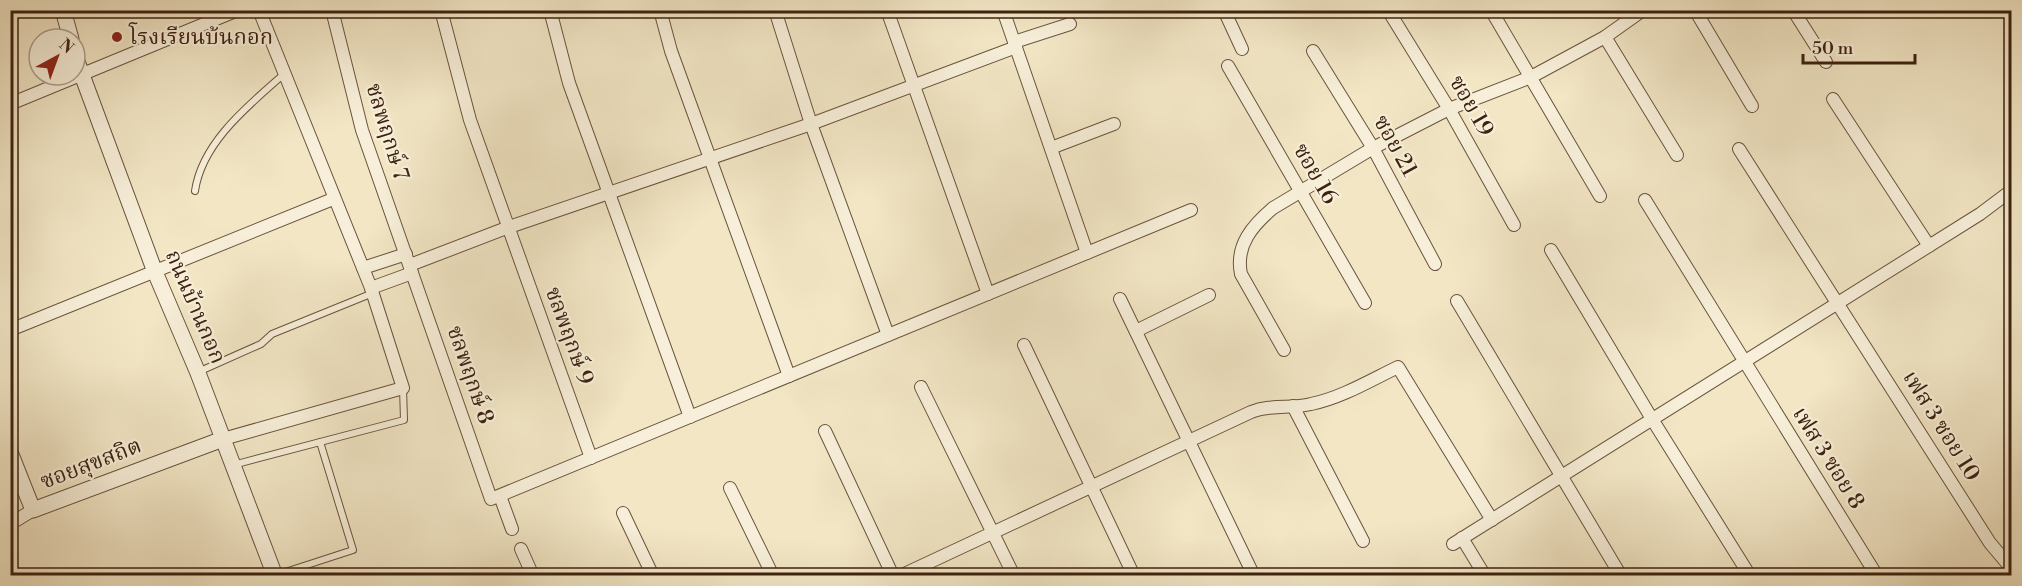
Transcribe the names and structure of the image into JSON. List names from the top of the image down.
{
  "streets": {
    "street": [
      "ซอย 19",
      "ชลพฤกษ์ 7",
      "ซอย 21",
      "ซอย 16",
      "ถนนบ้านกอก",
      "ชลพฤกษ์ 9",
      "ชลพฤกษ์ 8",
      "เฟส 3 ซอย 10",
      "เฟส 3 ซอย 8",
      "ซอยสุขสถิต"
    ]
  },
  "crossings": [
    ["ชลพฤกษ์ 7", "ชลพฤกษ์ 8"],
    ["ถนนบ้านกอก", "ซอยสุขสถิต"]
  ],
  "places": ["โรงเรียนบ้นกอก"],
  "scale_bar": "50 m",
  "north": "top right"
}
